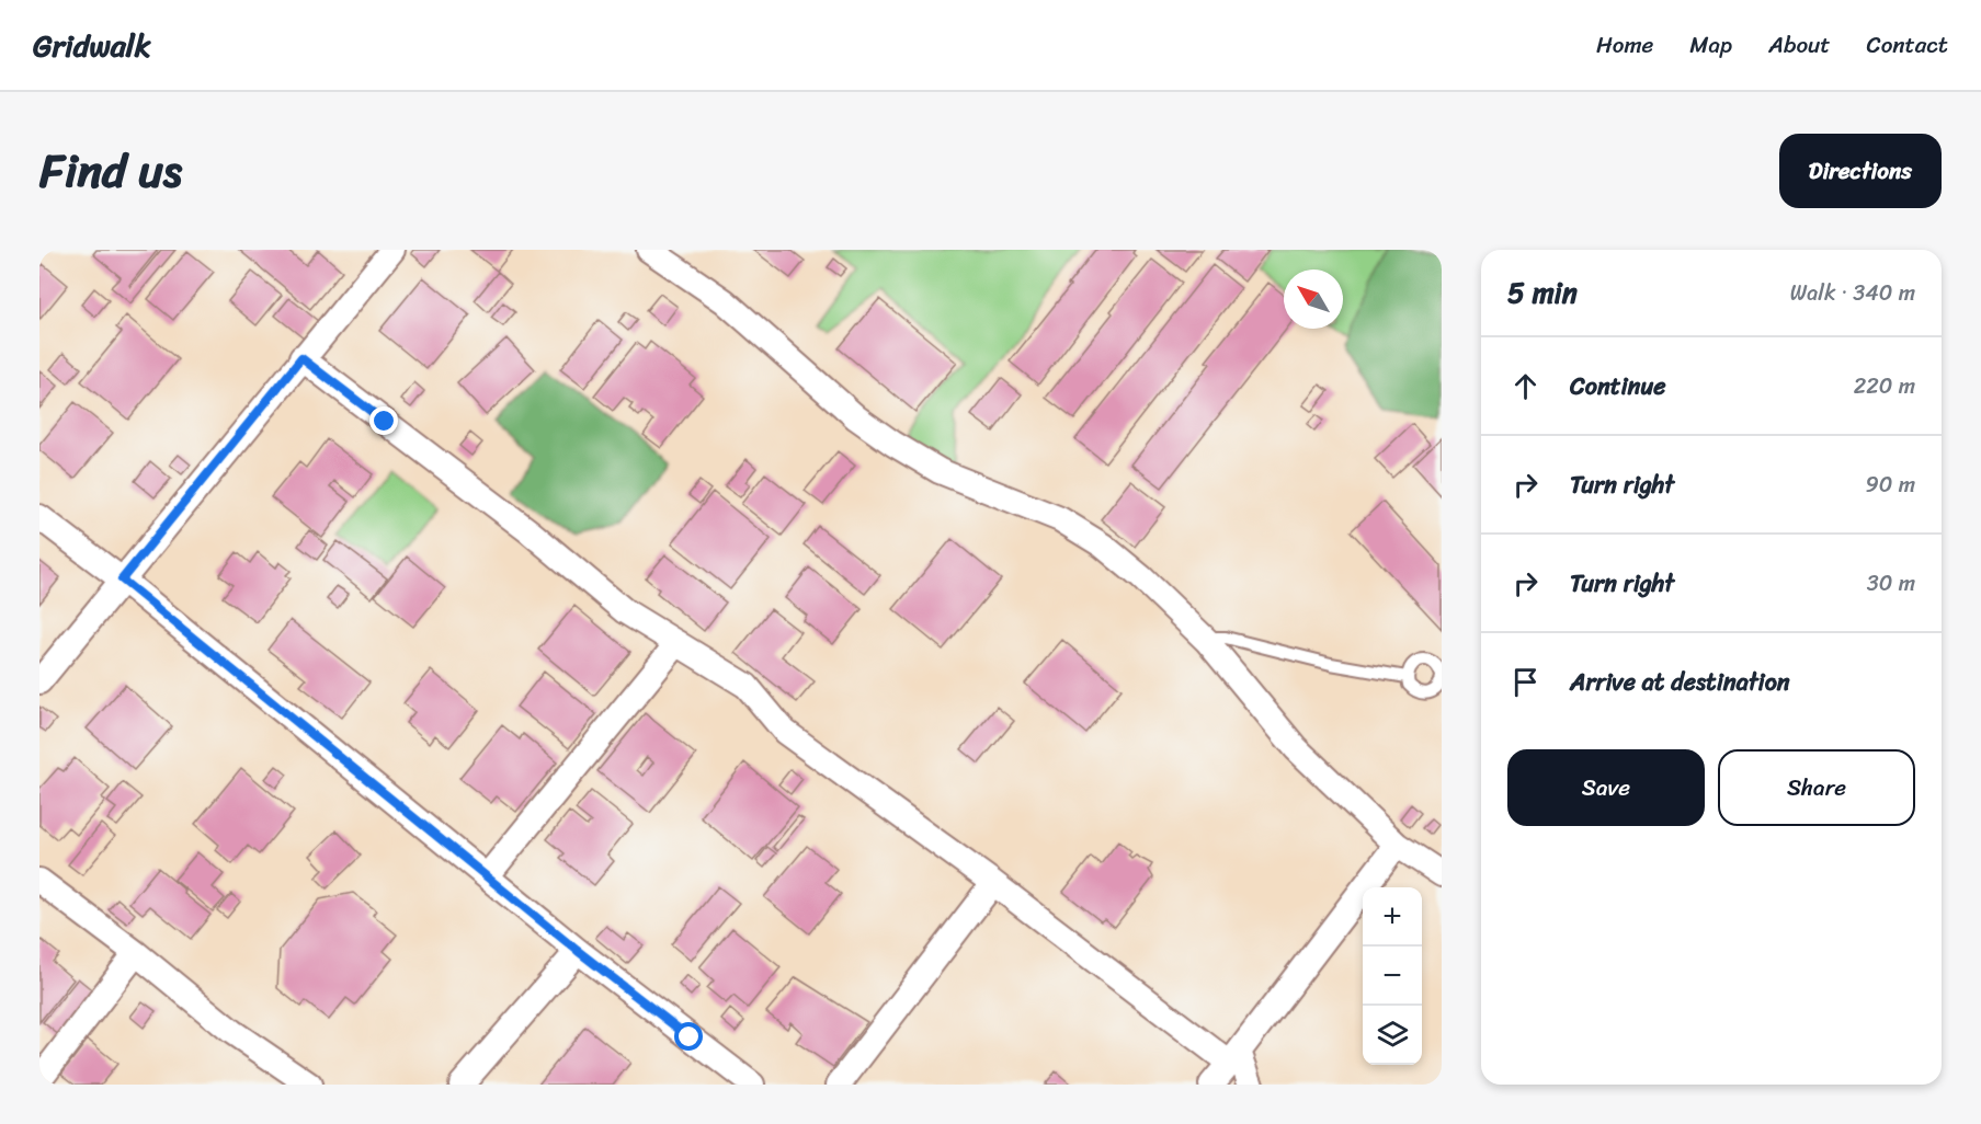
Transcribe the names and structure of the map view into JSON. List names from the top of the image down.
{
  "north": "top left",
  "page": {
    "header": "Gridwalk",
    "nav": [
      "Home",
      "Map",
      "About",
      "Contact"
    ],
    "title": "Find us",
    "buttons": [
      "Directions",
      ["Save", "Share"]
    ],
    "heading": ["5 min", "Walk · 340 m"],
    "list": [
      ["Continue", "220 m"],
      ["Turn right", "90 m"],
      ["Turn right", "30 m"],
      "Arrive at destination"
    ],
    "map_buttons": ["+", "−"]
  }
}
